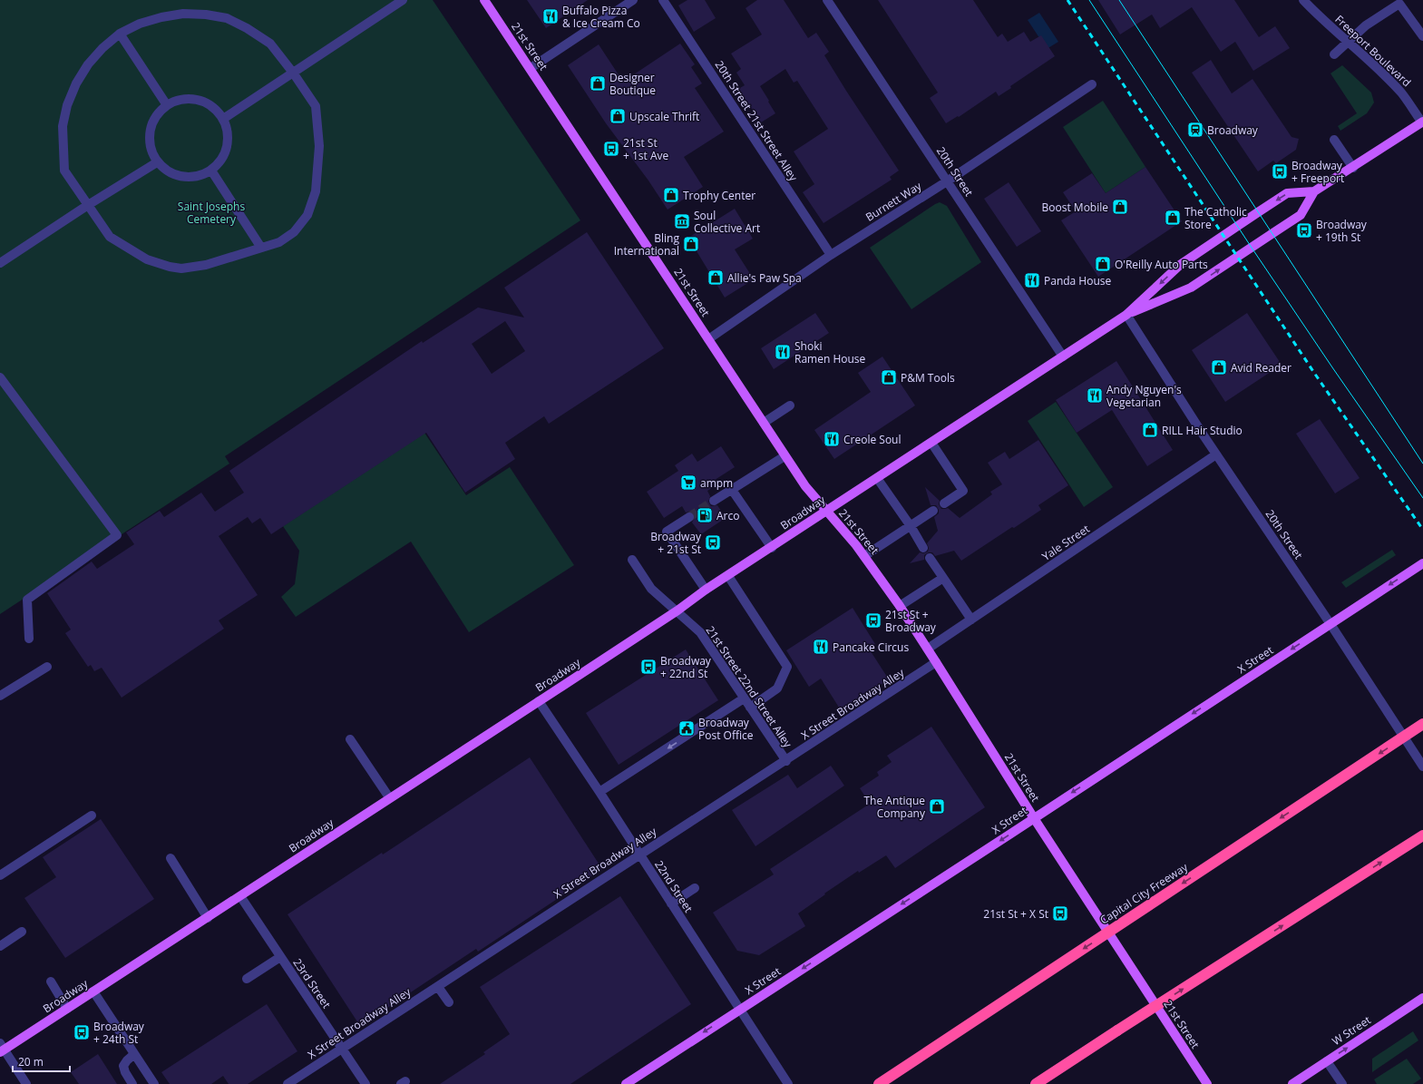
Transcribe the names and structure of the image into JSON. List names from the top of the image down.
{
  "streets": {
    "highway": ["Capital City Freeway"],
    "main road": [
      "21st Street",
      "Broadway",
      "X Street",
      "W Street"
    ],
    "street": [
      "Freeport Boulevard",
      "20th Street 21st Street Alley",
      "20th Street",
      "Burnett Way",
      "Yale Street",
      "21st Street 22nd Street Alley",
      "X Street Broadway Alley",
      "22nd Street",
      "23rd Street"
    ]
  },
  "crossings": [
    ["21st Street", "Burnett Way"],
    ["21st Street", "Broadway"],
    ["21st Street", "Yale Street"],
    ["21st Street", "X Street"],
    ["21st Street", "X Street Broadway Alley"],
    ["Freeport Boulevard", "Broadway"],
    ["20th Street 21st Street Alley", "Burnett Way"],
    ["20th Street", "Burnett Way"],
    ["20th Street", "Broadway"],
    ["20th Street", "Yale Street"],
    ["20th Street", "X Street"],
    ["Broadway", "21st Street 22nd Street Alley"],
    ["Broadway", "22nd Street"],
    ["Broadway", "23rd Street"],
    ["X Street", "22nd Street"],
    ["21st Street 22nd Street Alley", "X Street Broadway Alley"],
    ["X Street Broadway Alley", "22nd Street"],
    ["X Street Broadway Alley", "23rd Street"]
  ],
  "one_way": ["X Street", "W Street"],
  "parks": ["Saint Josephs Cemetery"],
  "places": {
    "restaurant": [
      "Buffalo Pizza & Ice Cream Co",
      "Panda House",
      "Shoki Ramen House",
      "Andy Nguyen's Vegetarian",
      "Creole Soul",
      "Pancake Circus"
    ],
    "shop": [
      "Designer Boutique",
      "Upscale Thrift",
      "Trophy Center",
      "Boost Mobile",
      "The Catholic Store",
      "Bling International",
      "O'Reilly Auto Parts",
      "Allie's Paw Spa",
      "Avid Reader",
      "P&M Tools",
      "RILL Hair Studio",
      "The Antique Company"
    ],
    "station": ["Broadway"],
    "bus stop": [
      "21st St + 1st Ave",
      "Broadway + Freeport",
      "Broadway + 19th St",
      "Broadway + 21st St",
      "21st St + Broadway",
      "Broadway + 22nd St",
      "21st St + X St",
      "Broadway + 24th St"
    ],
    "museum": ["Soul Collective Art"],
    "supermarket": ["ampm"],
    "fuel station": ["Arco"],
    "public building": ["Broadway Post Office"]
  },
  "scale_bar": "20 m"
}
